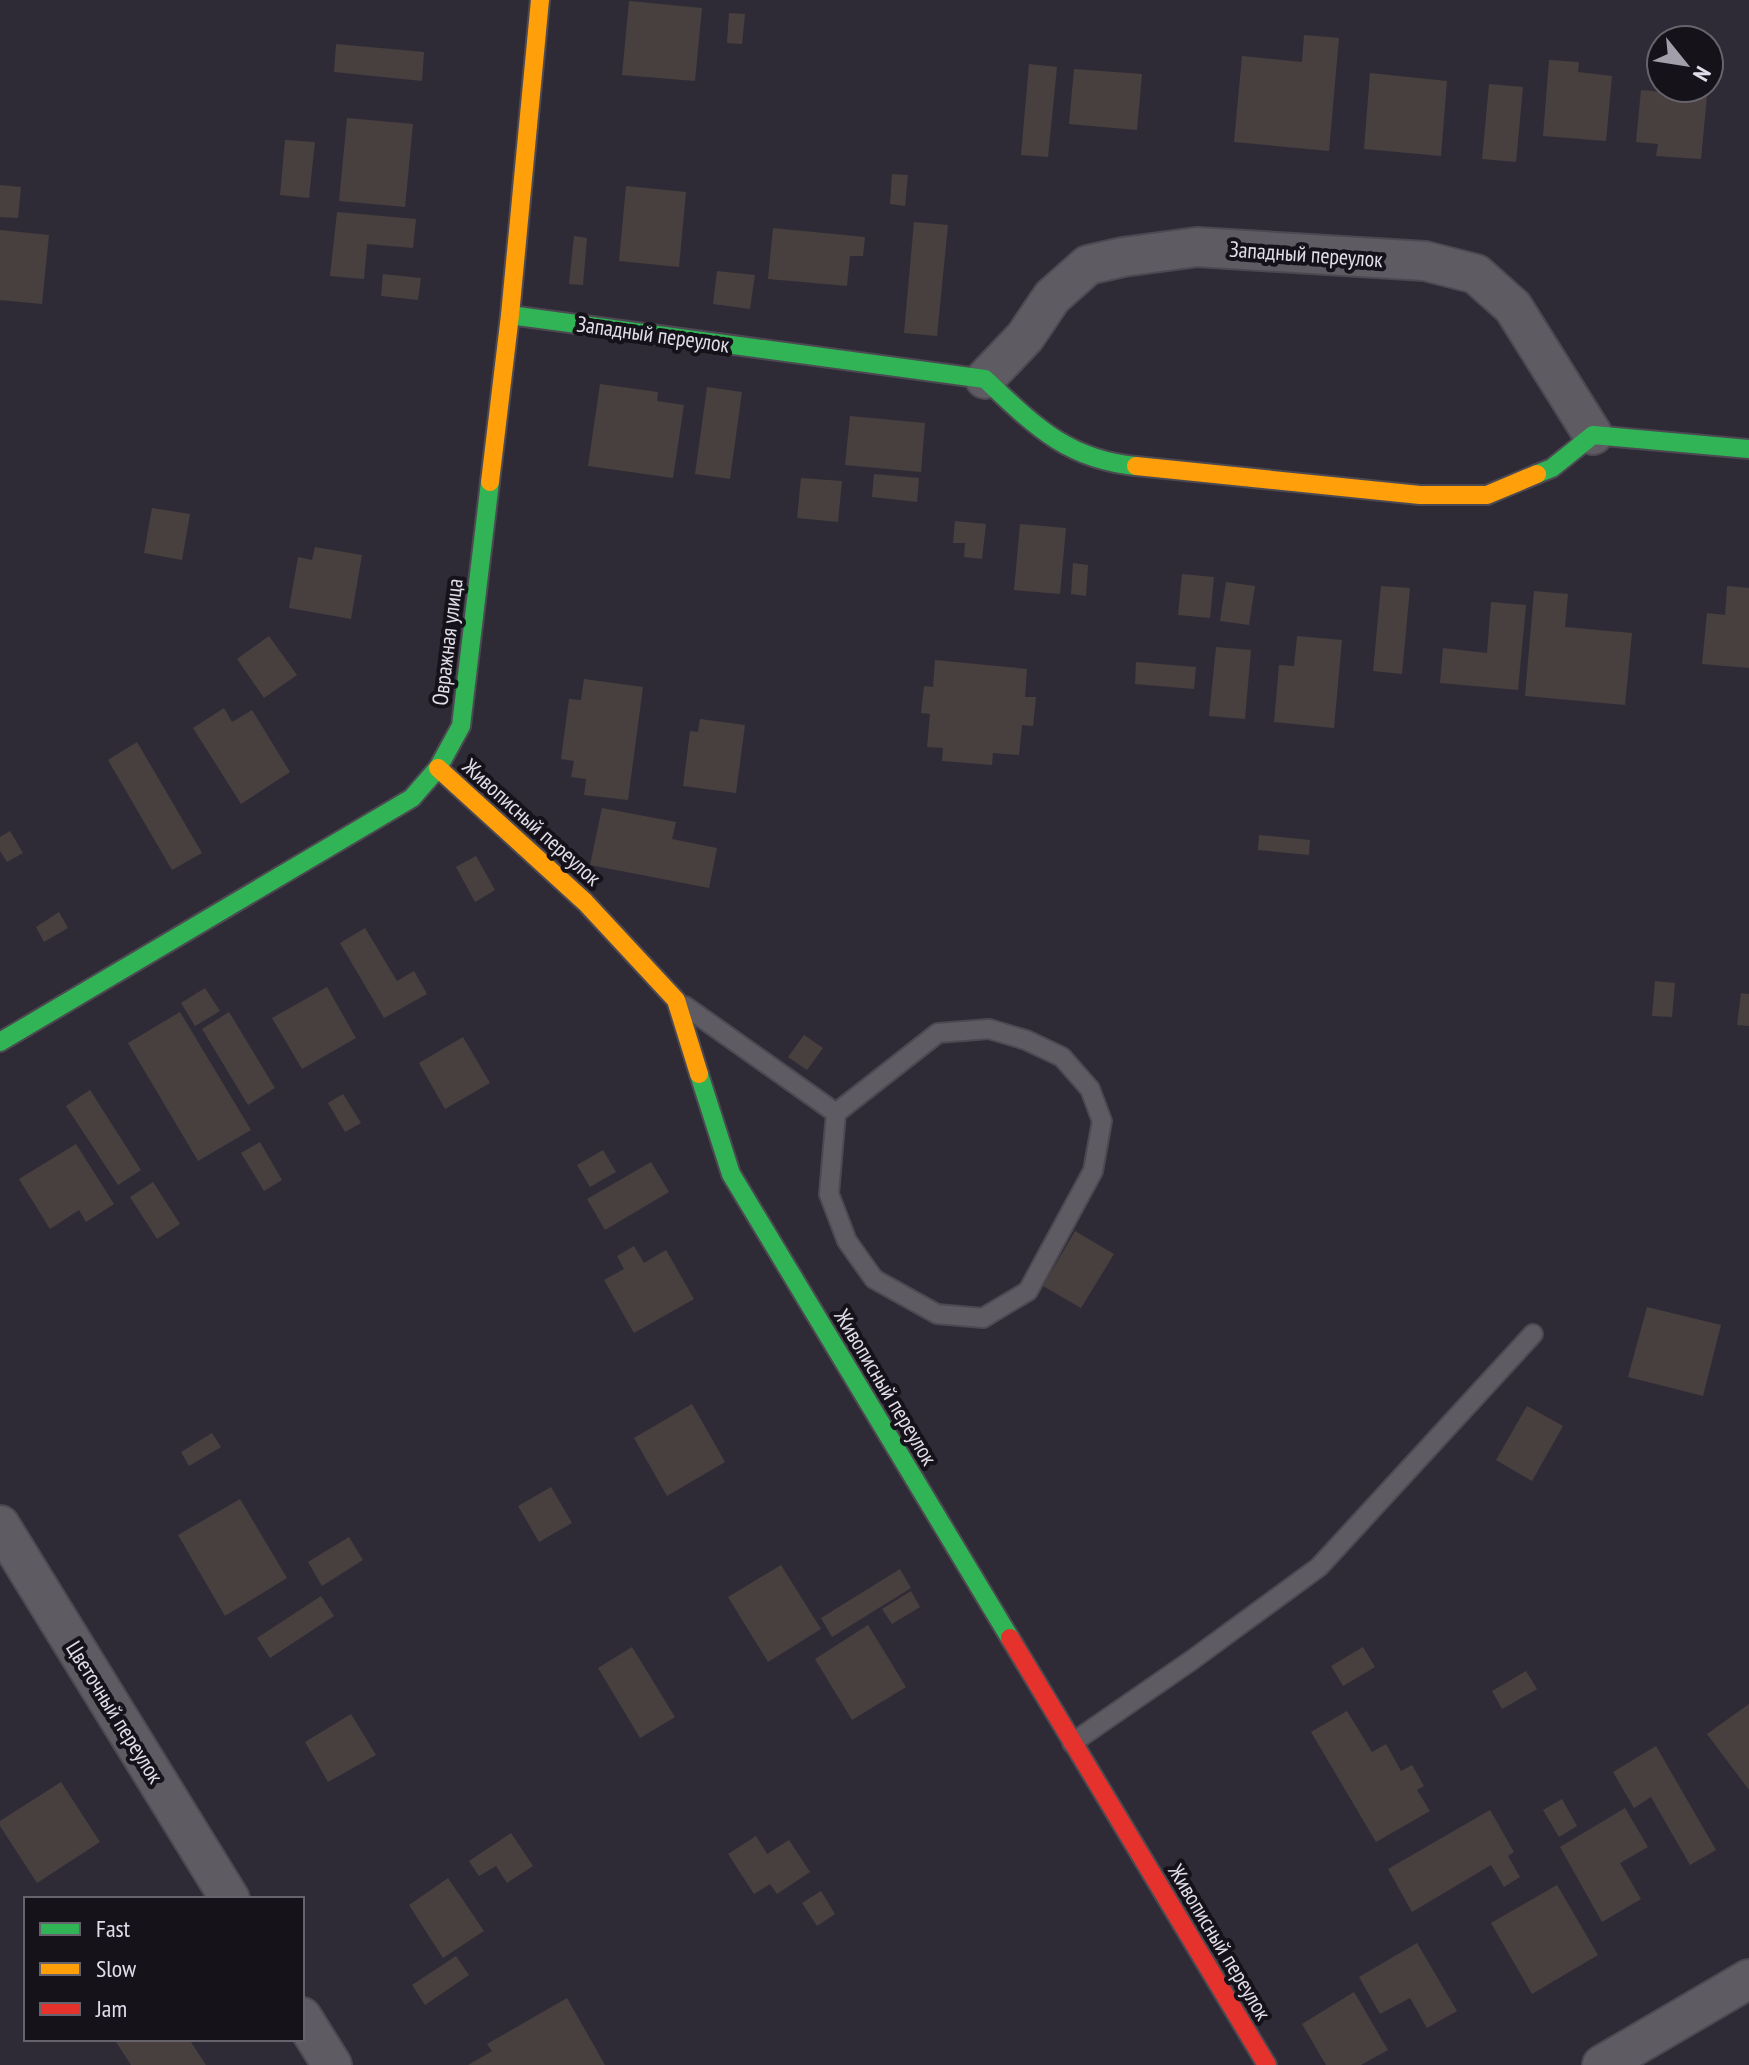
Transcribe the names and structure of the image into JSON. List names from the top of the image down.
{
  "streets": {
    "street": [
      "Западный переулок",
      "Овражная улица",
      "Живописный переулок",
      "Цветочный переулок"
    ]
  },
  "crossings": [
    ["Западный переулок", "Овражная улица"],
    ["Овражная улица", "Живописный переулок"]
  ],
  "legend": ["Fast", "Slow", "Jam"],
  "north": "bottom right"
}
